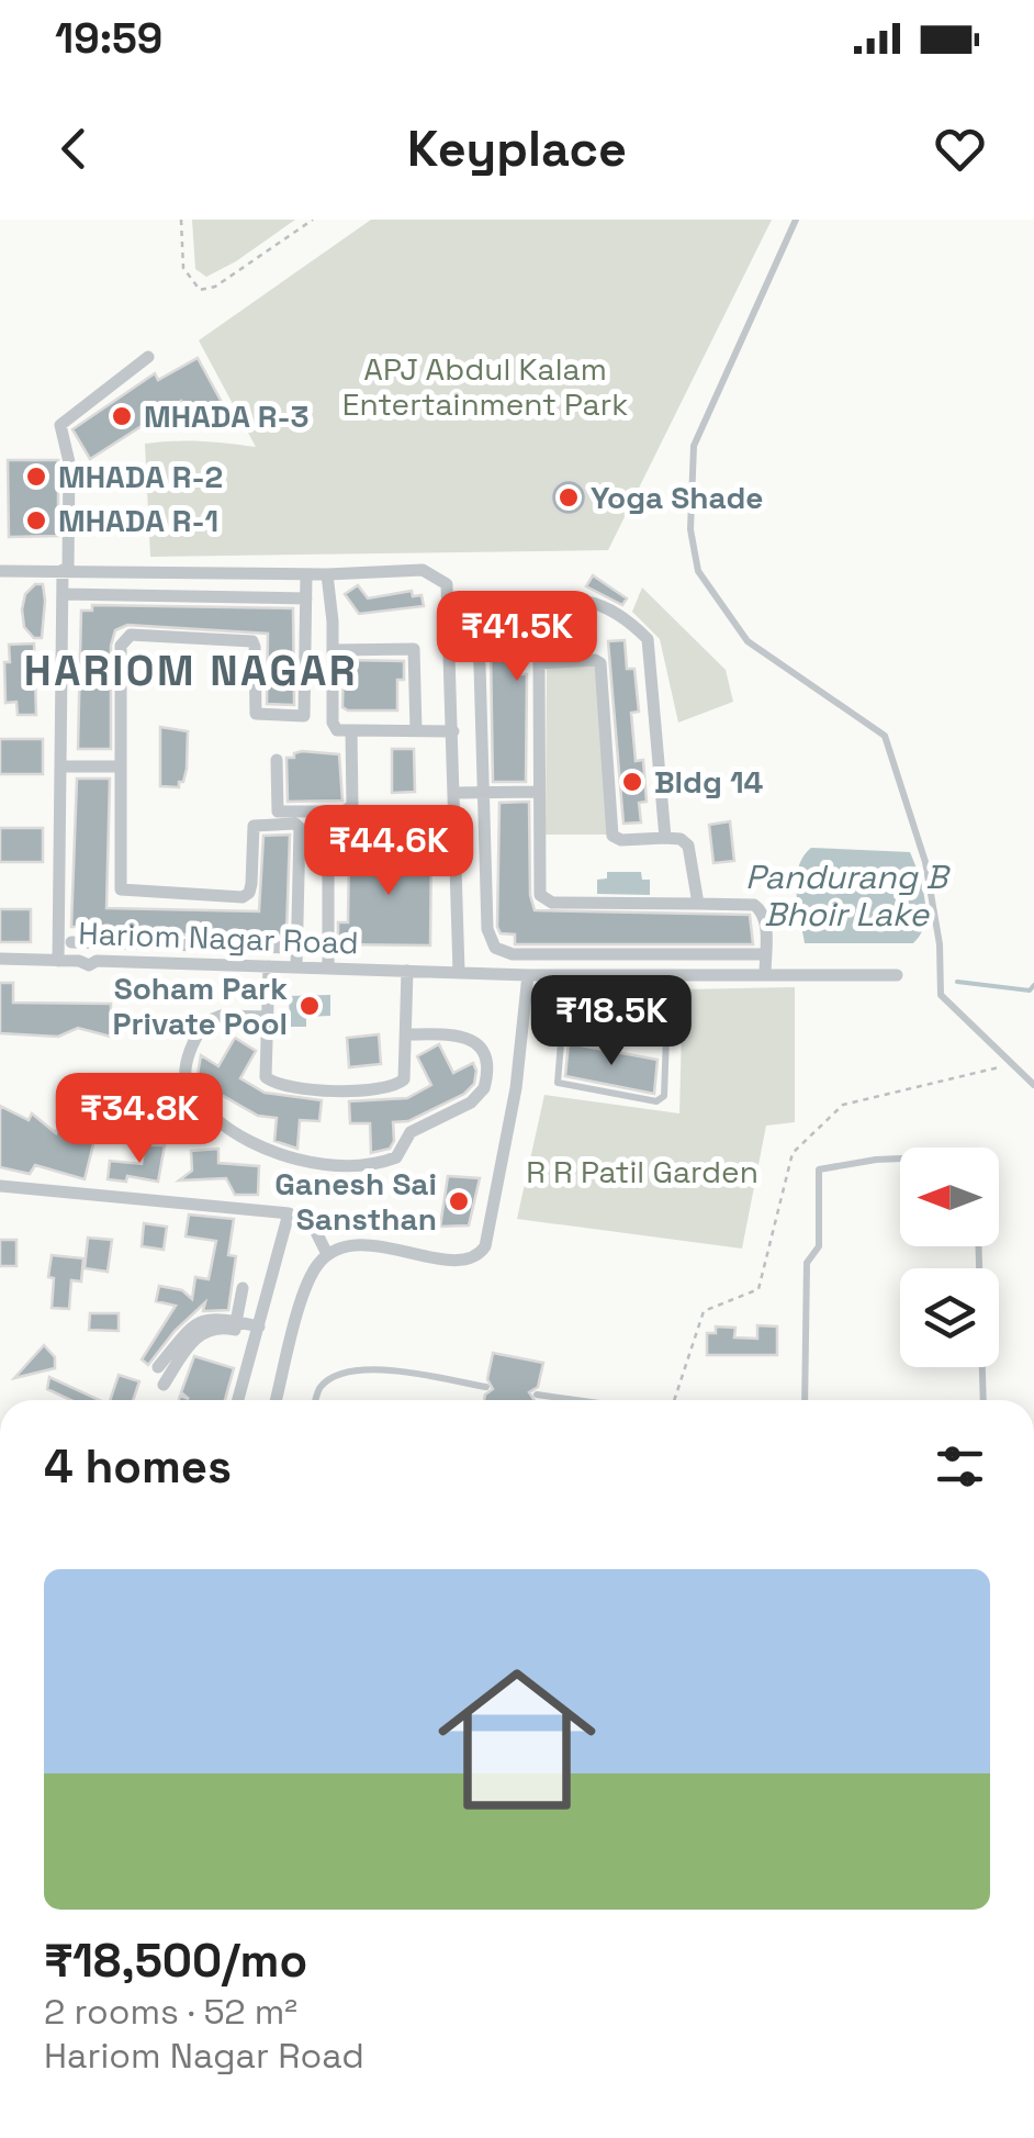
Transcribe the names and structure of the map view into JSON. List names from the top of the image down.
{
  "streets": {
    "street": ["Hariom Nagar Road"]
  },
  "districts": ["HARIOM NAGAR"],
  "water": ["Pandurang B Bhoir Lake"],
  "parks": ["APJ Abdul Kalam Entertainment Park", "R R Patil Garden"],
  "places": [
    "MHADA R-3",
    "MHADA R-2",
    "Yoga Shade",
    "MHADA R-1",
    "Bldg 14",
    "Soham Park Private Pool",
    "Ganesh Sai Sansthan"
  ],
  "north": "left",
  "page": {
    "status": "19:59",
    "header": "Keyplace",
    "price": [
      "₹41.5K",
      "₹44.6K",
      "₹18.5K",
      "₹34.8K"
    ],
    "heading": "4 homes",
    "list": [
      {
        "name": "₹18,500/mo",
        "note": "2 rooms · 52 m² · Hariom Nagar Road"
      }
    ]
  }
}
